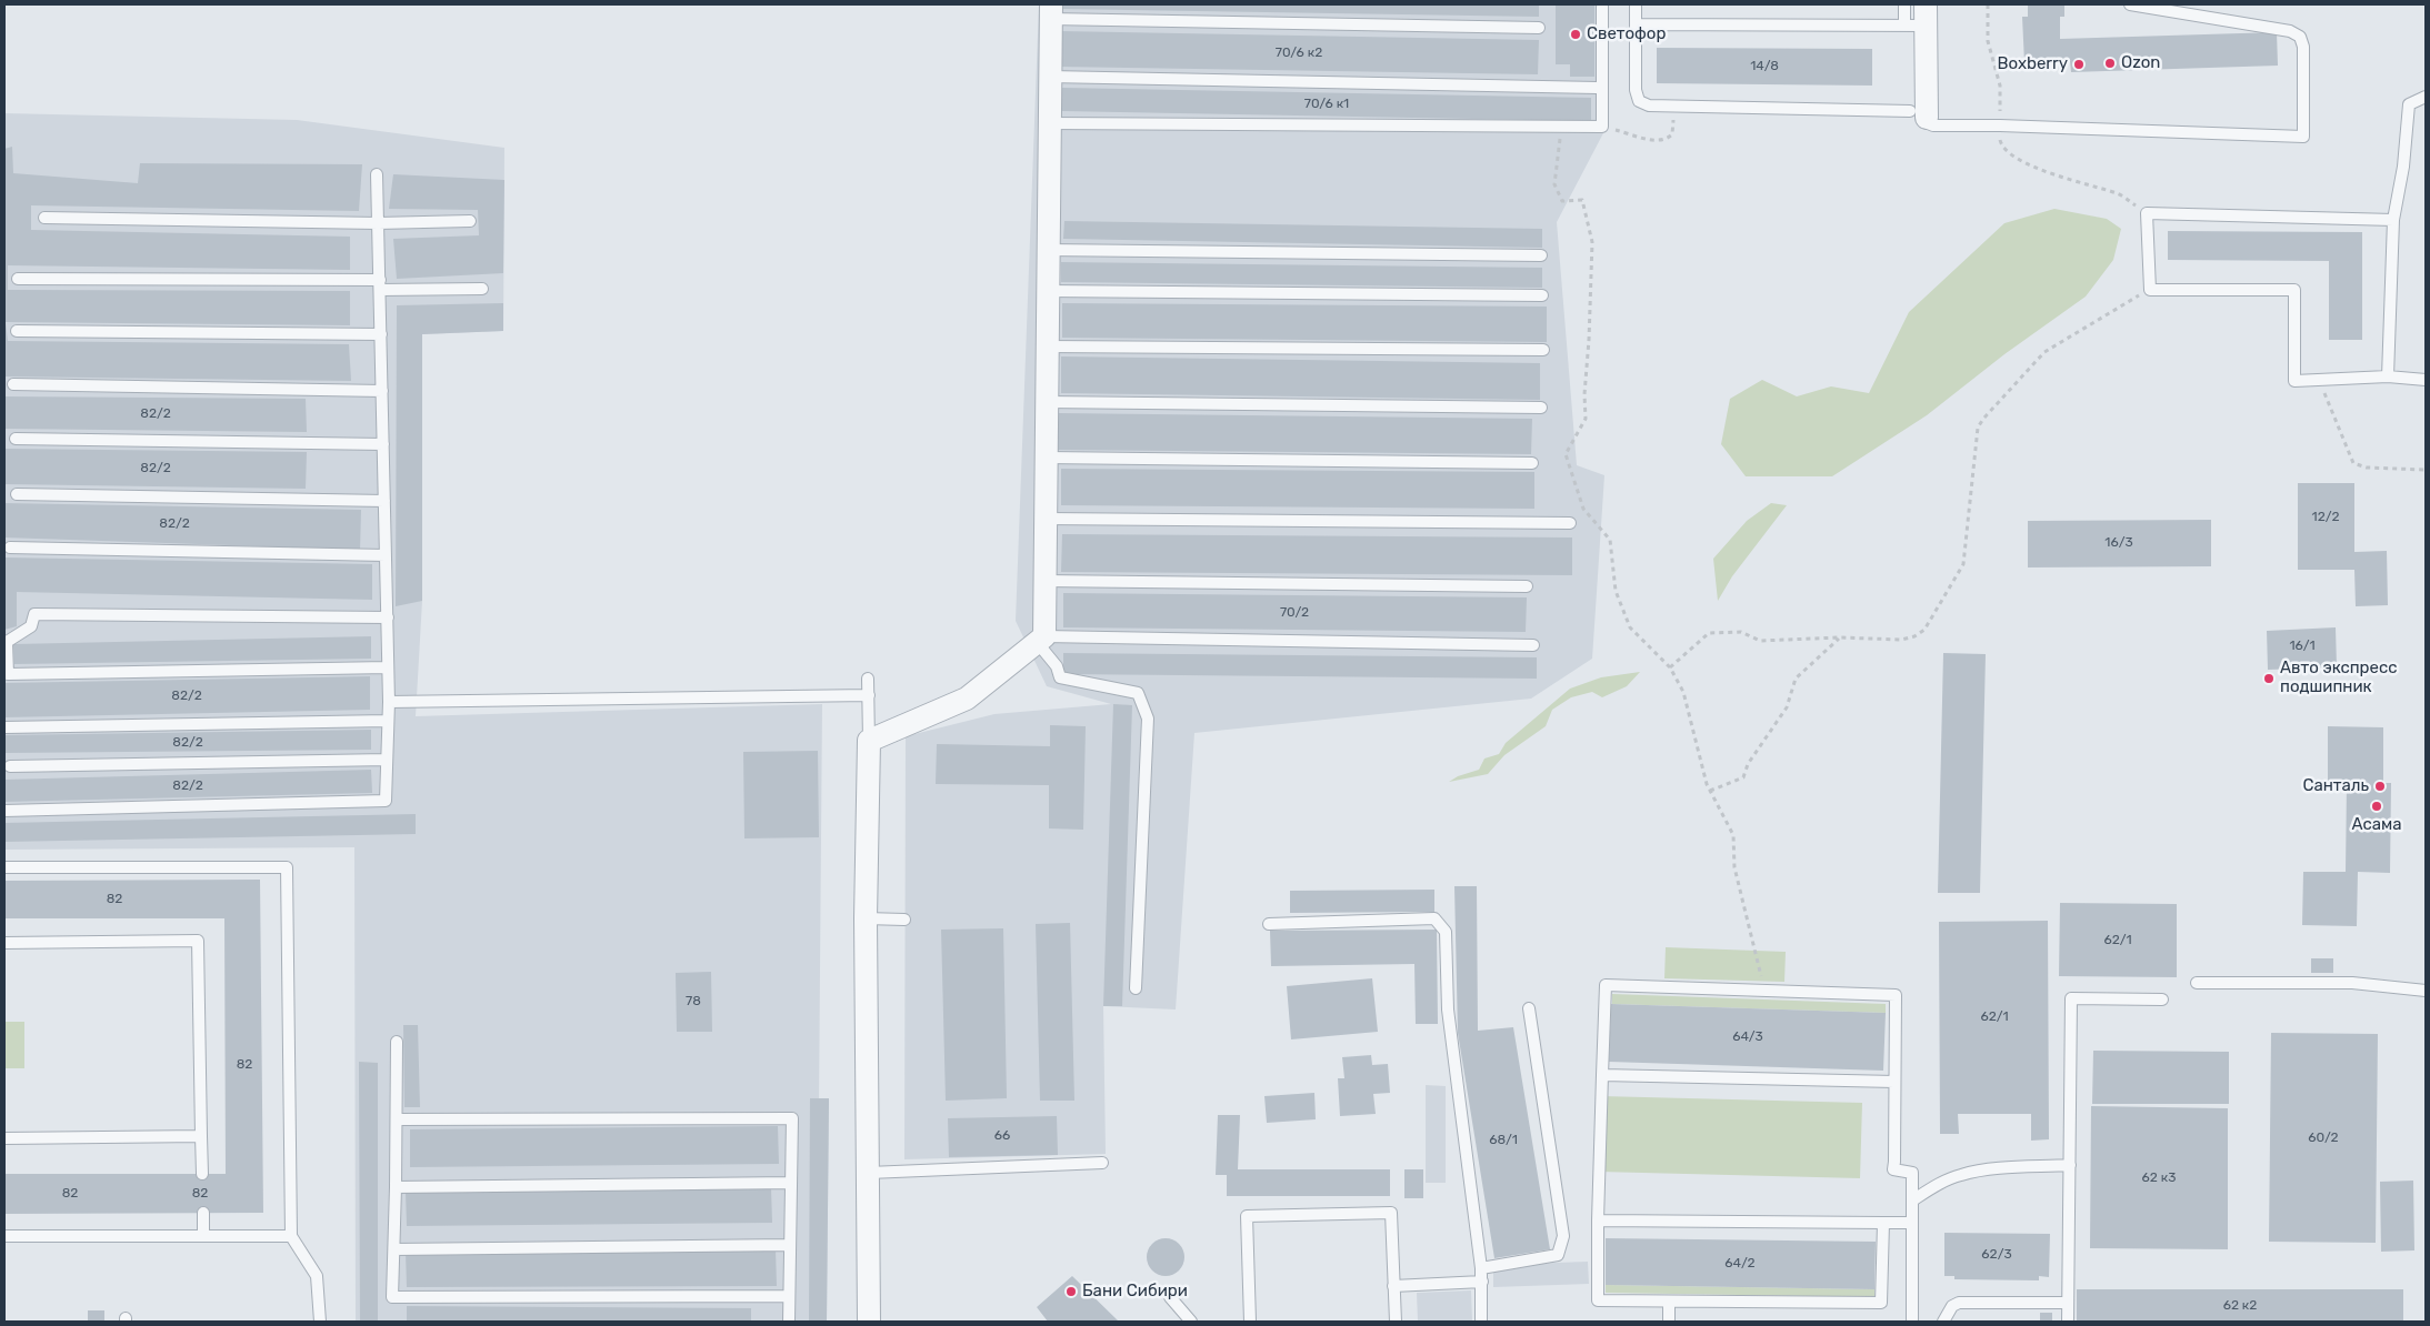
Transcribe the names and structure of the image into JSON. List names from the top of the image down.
{
  "places": [
    "Светофор",
    "Ozon",
    "Boxberry",
    "Авто экспресс подшипник",
    "Санталь",
    "Асама",
    "Бани Сибири"
  ],
  "house_numbers": [
    "70/6 к2",
    "14/8",
    "70/6 к1",
    "82/2",
    "82/2",
    "12/2",
    "82/2",
    "16/3",
    "70/2",
    "16/1",
    "82/2",
    "82/2",
    "82/2",
    "82",
    "62/1",
    "78",
    "62/1",
    "64/3",
    "82",
    "66",
    "60/2",
    "68/1",
    "62 к3",
    "82",
    "82",
    "62/3",
    "64/2",
    "62 к2"
  ]
}
